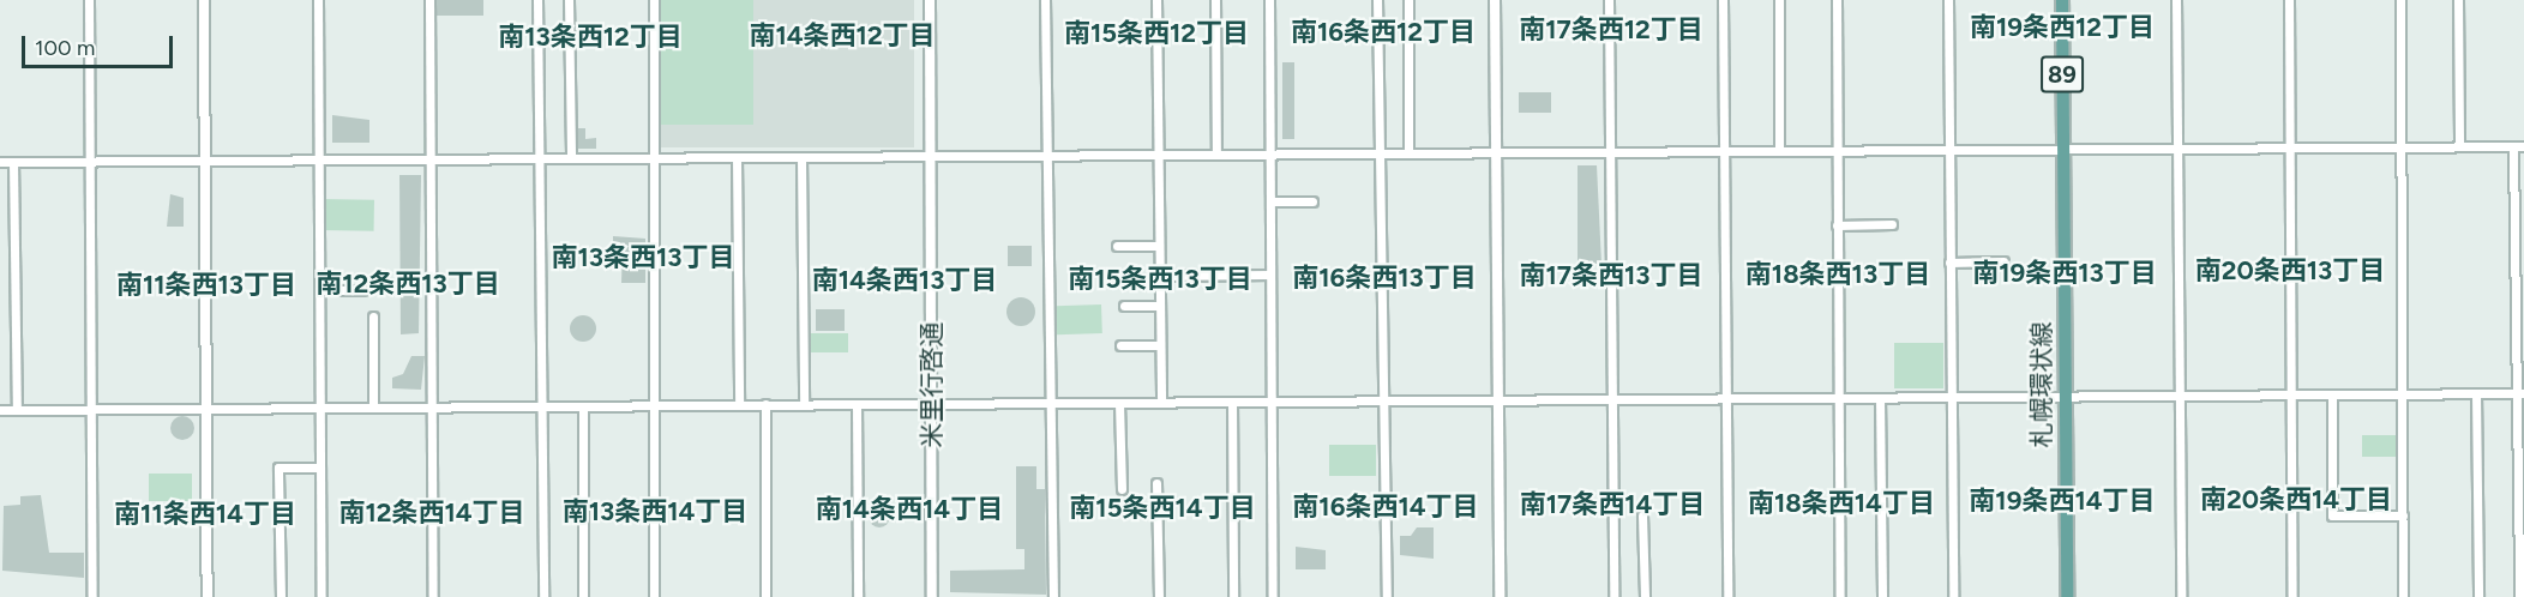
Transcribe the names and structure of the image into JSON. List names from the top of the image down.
{
  "streets": {
    "main road": ["89", "札幌環状線"],
    "street": ["米里行啓通"]
  },
  "districts": [
    "南19条西12丁目",
    "南17条西12丁目",
    "南16条西12丁目",
    "南15条西12丁目",
    "南14条西12丁目",
    "南13条西12丁目",
    "南13条西13丁目",
    "南20条西13丁目",
    "南19条西13丁目",
    "南18条西13丁目",
    "南17条西13丁目",
    "南16条西13丁目",
    "南15条西13丁目",
    "南14条西13丁目",
    "南12条西13丁目",
    "南11条西13丁目",
    "南20条西14丁目",
    "南19条西14丁目",
    "南18条西14丁目",
    "南17条西14丁目",
    "南16条西14丁目",
    "南15条西14丁目",
    "南14条西14丁目",
    "南13条西14丁目",
    "南12条西14丁目",
    "南11条西14丁目"
  ],
  "scale_bar": "100 m"
}
